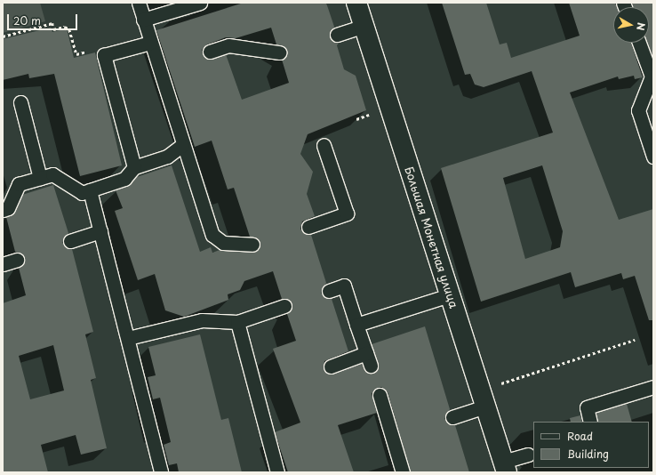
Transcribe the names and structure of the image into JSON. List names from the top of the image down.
{
  "streets": {
    "street": ["Большая Монетная улица"]
  },
  "legend": ["Road", "Building"],
  "scale_bar": "20 m",
  "north": "right"
}
